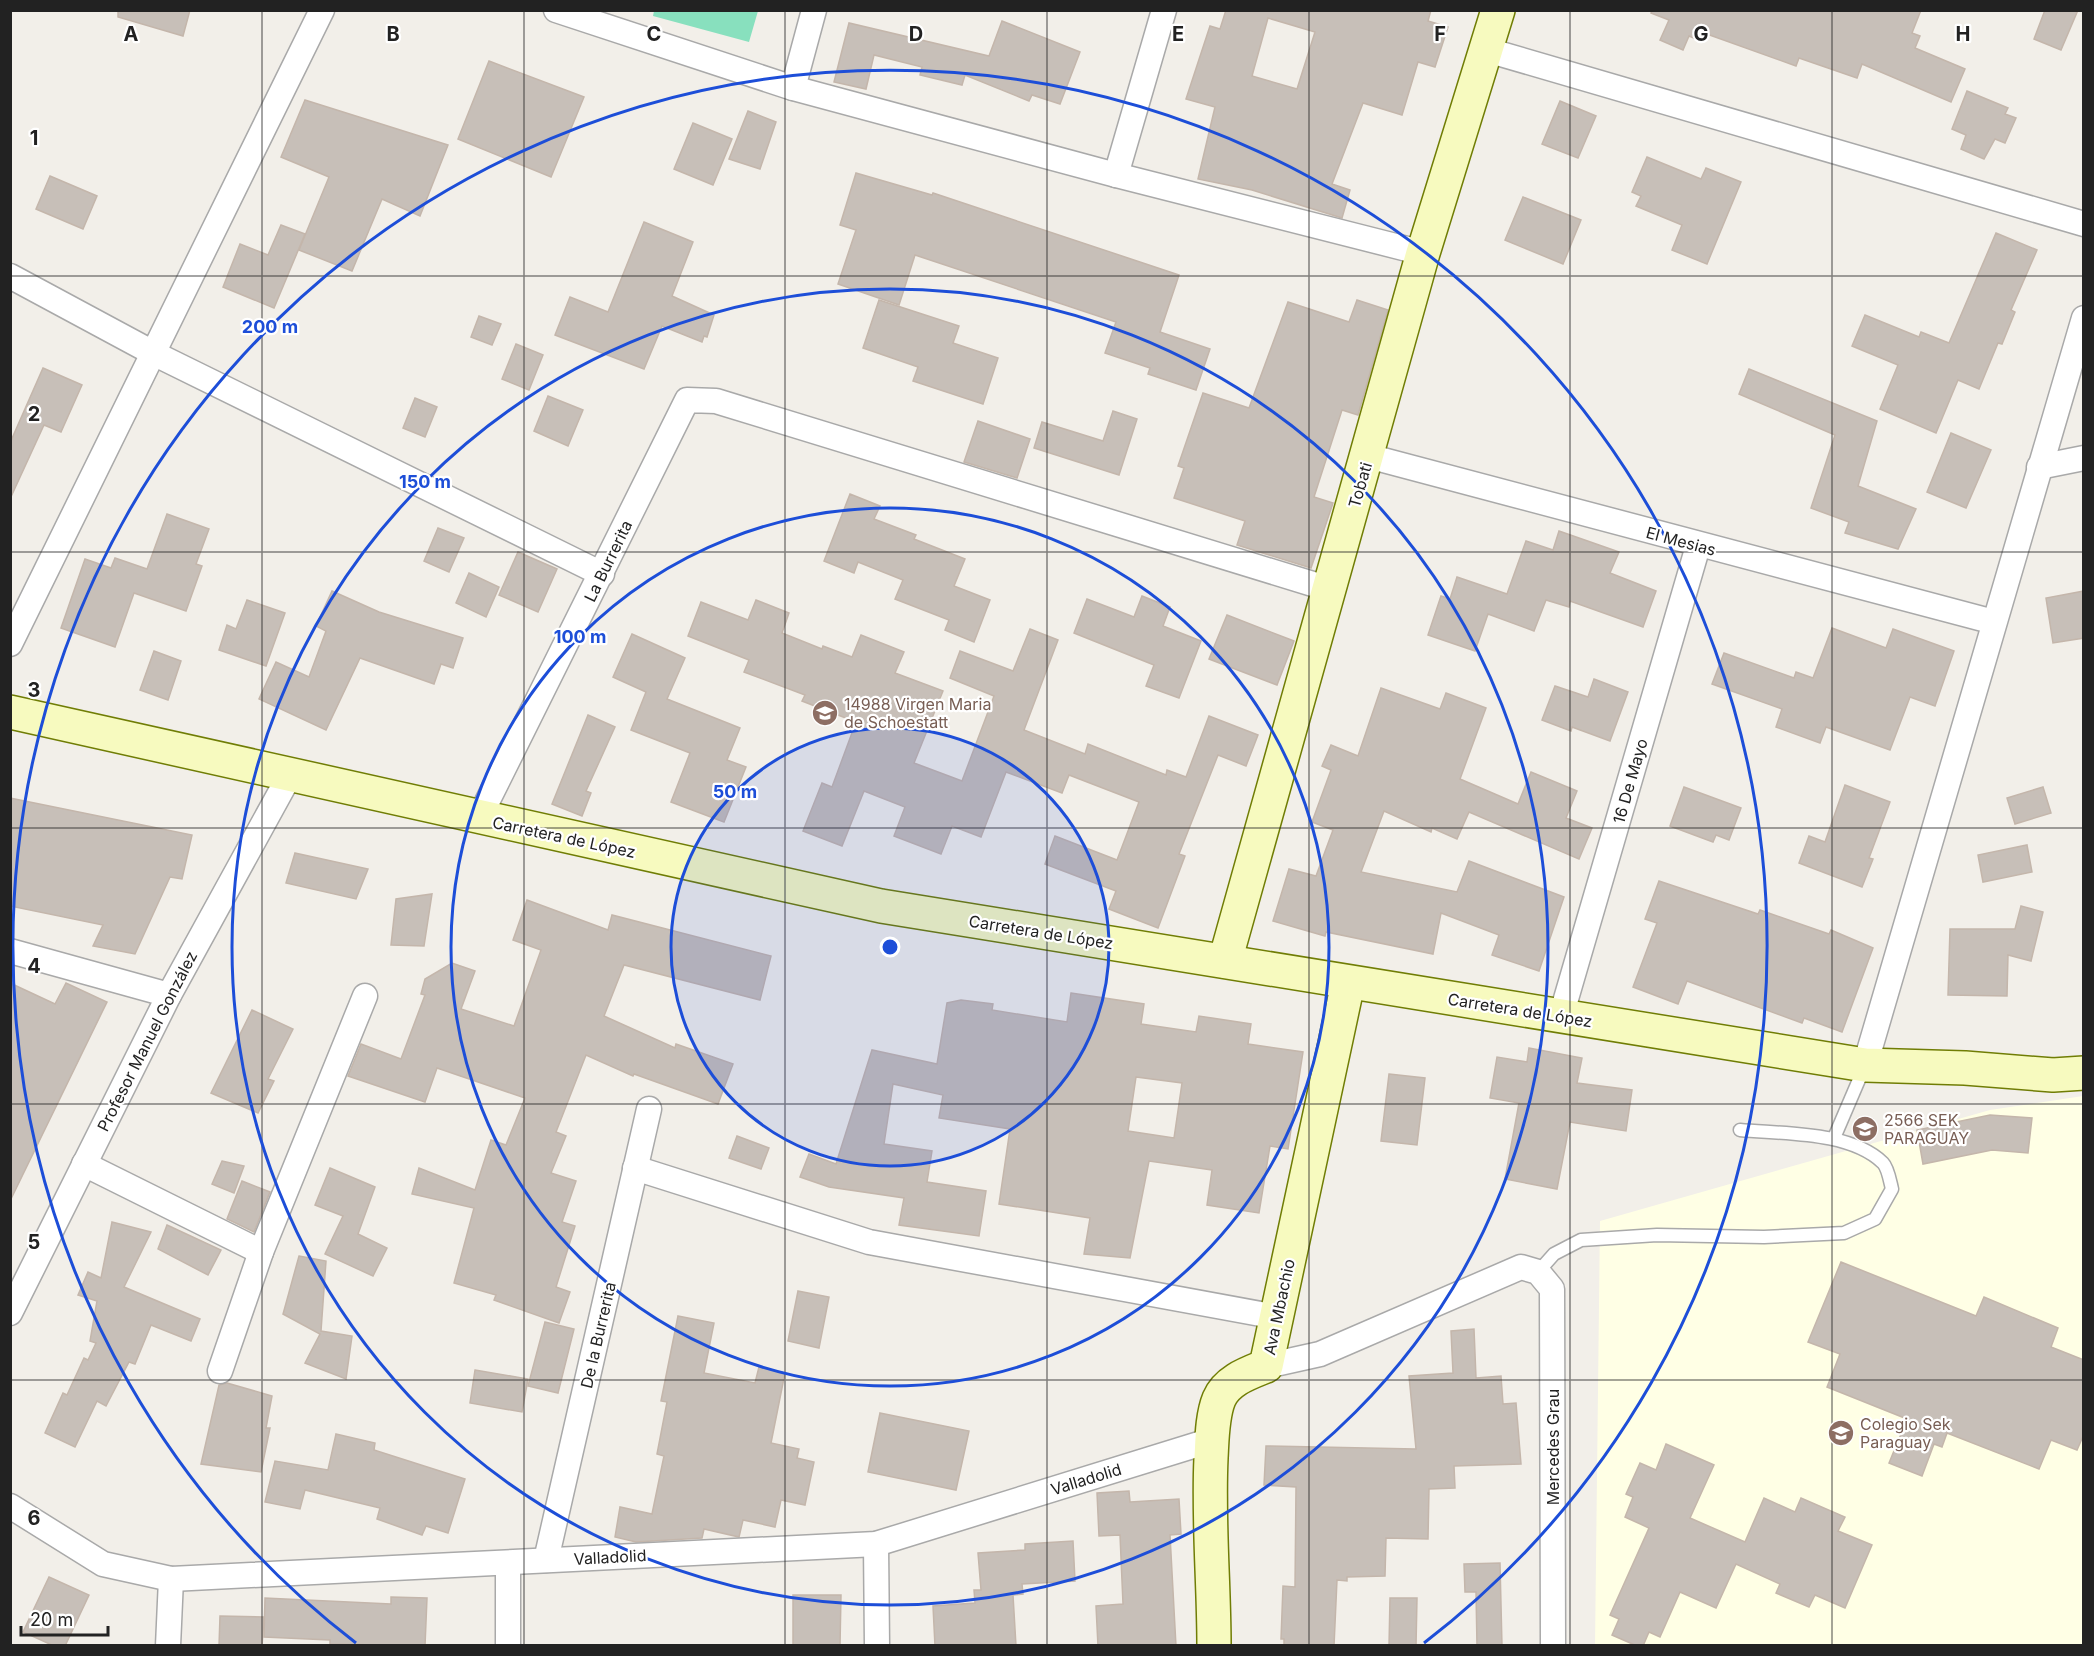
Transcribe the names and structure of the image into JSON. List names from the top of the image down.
{
  "streets": {
    "main road": ["Tobati", "Carretera de López", "Ava Mbachio"],
    "street": [
      "El Mesias",
      "La Burrerita",
      "16 De Mayo",
      "Profesor Manuel González",
      "De la Burrerita",
      "Mercedes Grau",
      "Valladolid"
    ]
  },
  "crossings": [
    ["Tobati", "El Mesias"],
    ["Tobati", "La Burrerita"],
    ["Tobati", "Carretera de López"],
    ["El Mesias", "16 De Mayo"],
    ["La Burrerita", "Carretera de López"],
    ["16 De Mayo", "Carretera de López"],
    ["Carretera de López", "Profesor Manuel González"],
    ["Carretera de López", "Ava Mbachio"],
    ["Ava Mbachio", "Valladolid"],
    ["De la Burrerita", "Valladolid"]
  ],
  "places": {
    "school or university": ["14988 Virgen Maria de Schoestatt", "2566 SEK PARAGUAY", "Colegio Sek Paraguay"]
  },
  "scale_bar": "20 m",
  "grid": {
    "columns": [
      "A",
      "B",
      "C",
      "D",
      "E",
      "F",
      "G",
      "H"
    ],
    "rows": [
      "1",
      "2",
      "3",
      "4",
      "5",
      "6"
    ]
  },
  "rings": [
    "200 m",
    "150 m",
    "100 m",
    "50 m"
  ]
}
